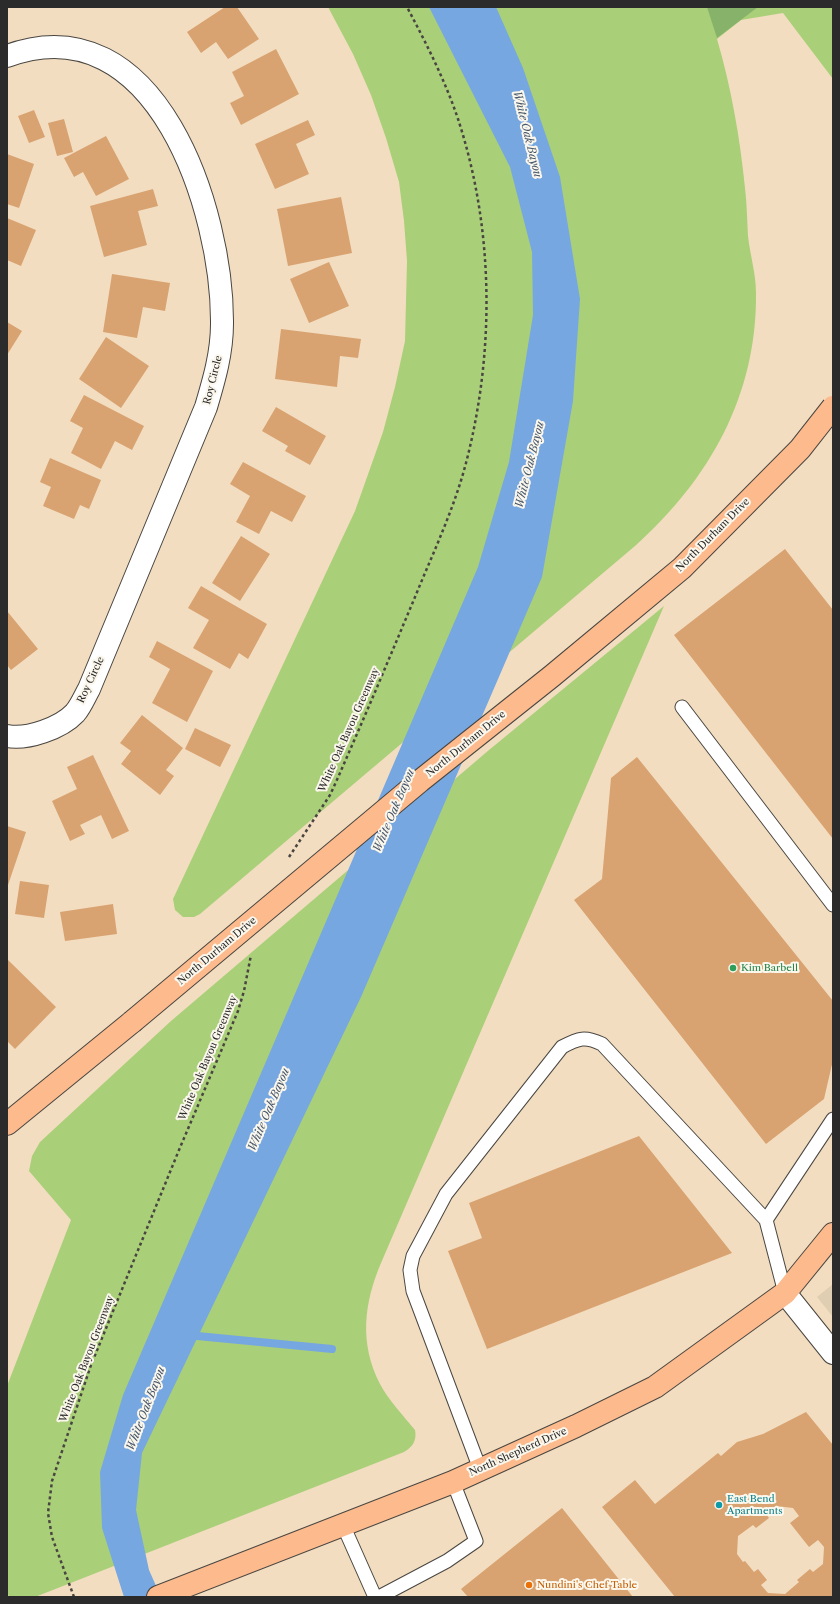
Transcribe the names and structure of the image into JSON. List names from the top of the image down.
{
  "streets": {
    "main road": ["North Durham Drive", "North Shepherd Drive"],
    "street": ["Roy Circle"],
    "path": ["White Oak Bayou Greenway"]
  },
  "water": ["White Oak Bayou"],
  "places": ["Kim Barbell", "East Bend Apartments", "Nundini's Chef Table"]
}
